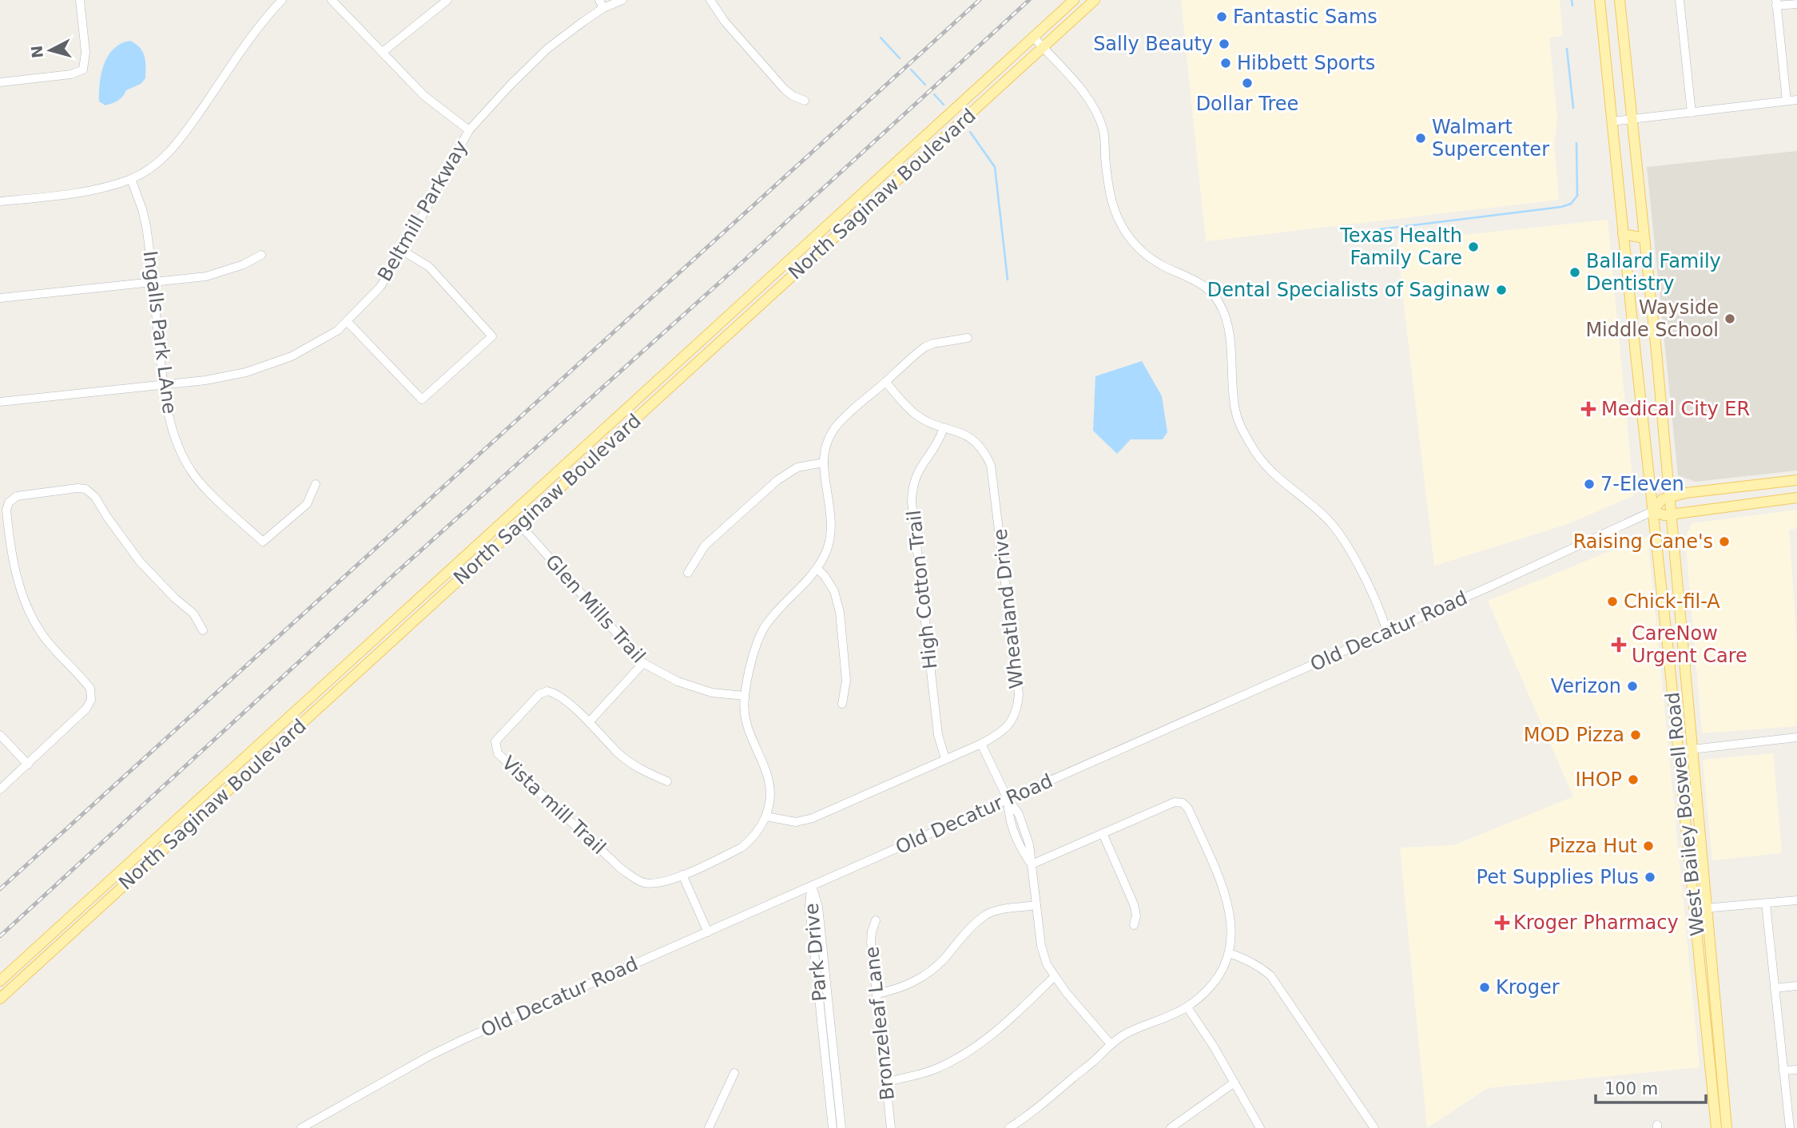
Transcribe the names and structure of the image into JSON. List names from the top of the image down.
{
  "streets": {
    "main road": ["North Saginaw Boulevard", "Old Decatur Road", "West Bailey Boswell Road"],
    "street": [
      "Beltmill Parkway",
      "Ingalls Park LAne",
      "High Cotton Trail",
      "Glen Mills Trail",
      "Wheatland Drive",
      "Vista mill Trail",
      "Park Drive",
      "Bronzeleaf Lane"
    ]
  },
  "crossings": [
    ["North Saginaw Boulevard", "Glen Mills Trail"],
    ["Beltmill Parkway", "Ingalls Park LAne"],
    ["High Cotton Trail", "Wheatland Drive"],
    ["Old Decatur Road", "West Bailey Boswell Road"],
    ["Old Decatur Road", "Park Drive"]
  ],
  "places": {
    "other": [
      "Fantastic Sams",
      "Sally Beauty",
      "Hibbett Sports",
      "Dollar Tree",
      "Walmart Supercenter",
      "Texas Health Family Care",
      "Ballard Family Dentistry",
      "Dental Specialists of Saginaw",
      "Wayside Middle School",
      "7-Eleven",
      "Raising Cane's",
      "Chick-fil-A",
      "Verizon",
      "MOD Pizza",
      "IHOP",
      "Pizza Hut",
      "Pet Supplies Plus",
      "Kroger"
    ],
    "health": ["Medical City ER", "CareNow Urgent Care", "Kroger Pharmacy"]
  },
  "scale_bar": "100 m",
  "north": "left"
}
